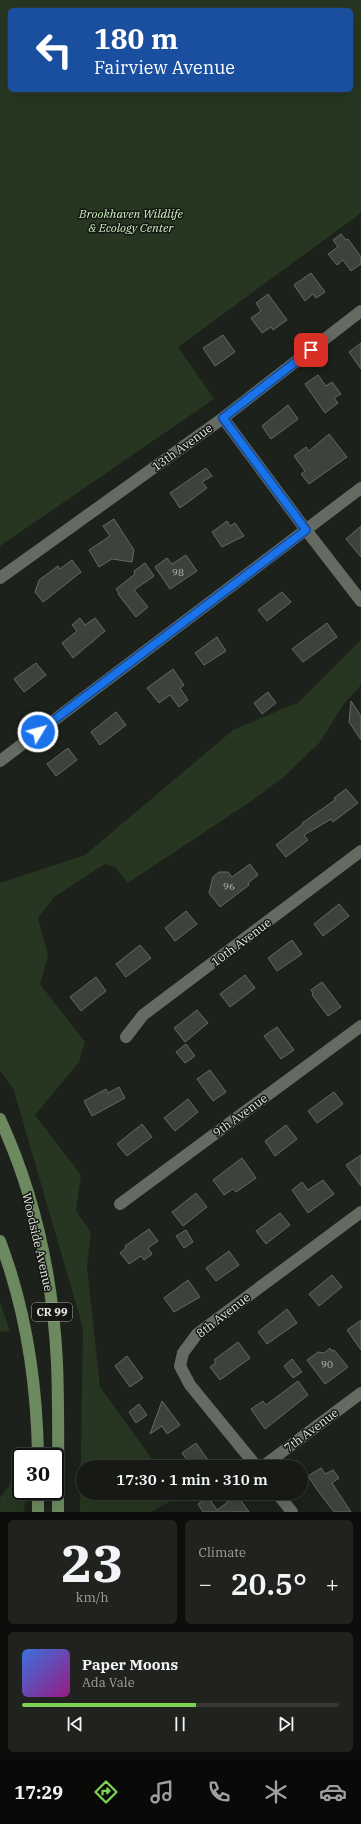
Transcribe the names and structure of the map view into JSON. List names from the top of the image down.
{
  "streets": {
    "main road": ["Woodside Avenue", "CR 99"],
    "street": [
      "13th Avenue",
      "10th Avenue",
      "9th Avenue",
      "8th Avenue",
      "7th Avenue"
    ]
  },
  "parks": ["Brookhaven Wildlife & Ecology Center"],
  "house_numbers": ["98", "96", "90"],
  "page": {
    "turn": ["180 m", "Fairview Avenue"],
    "limit": "30",
    "trip": "17:30 · 1 min · 310 m",
    "tile": [
      ["23", "km/h"],
      "Climate"
    ],
    "heat": ["−", "20.5°", "+"],
    "song": ["Paper Moons", "Ada Vale"],
    "tabs": "17:29"
  }
}
